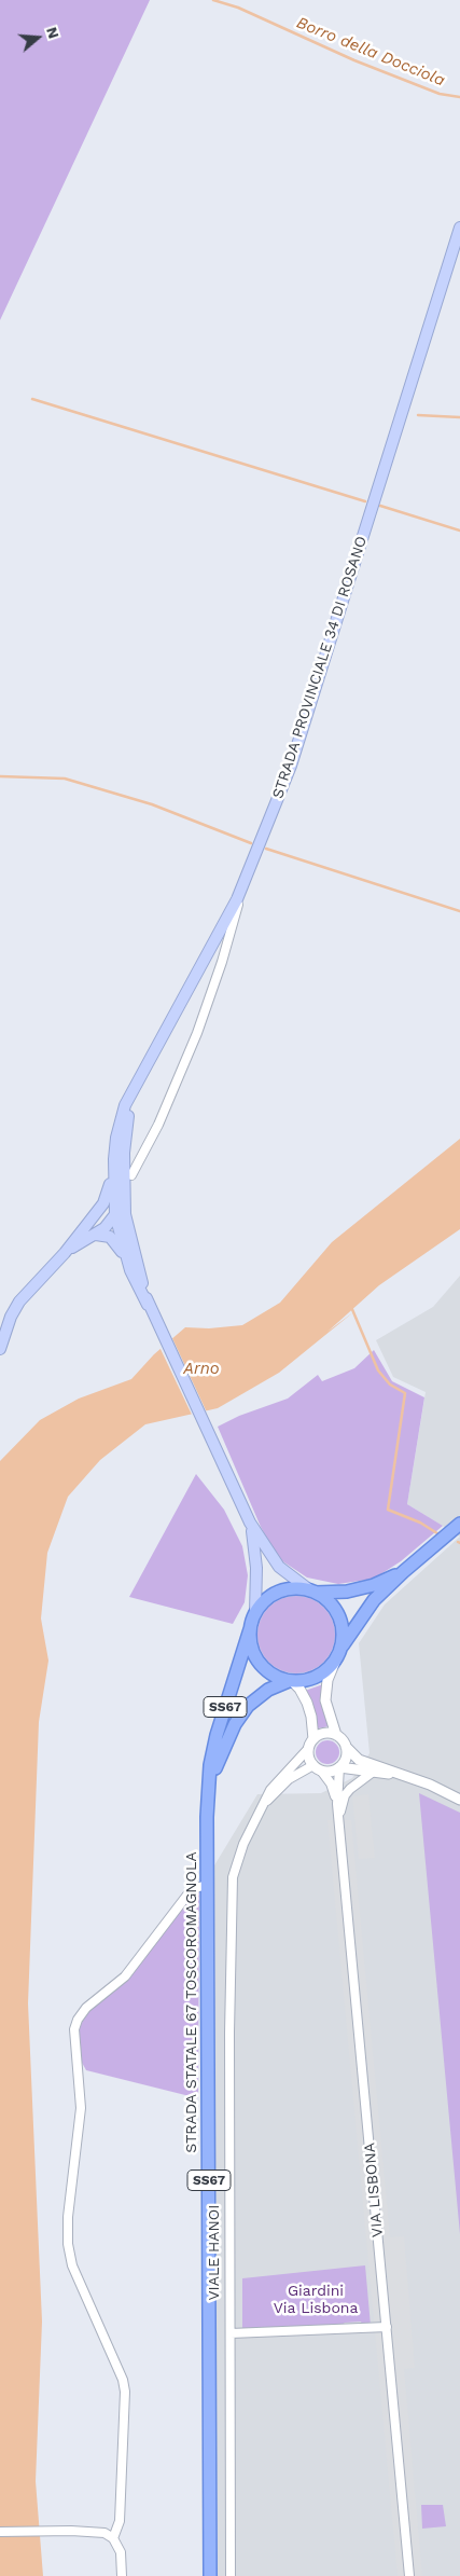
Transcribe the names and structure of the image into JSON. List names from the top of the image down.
{
  "streets": {
    "main road": [
      "STRADA PROVINCIALE 34 DI ROSANO",
      "SS67",
      "STRADA STATALE 67 TOSCOROMAGNOLA",
      "VIALE HANOI"
    ],
    "street": ["VIA LISBONA"]
  },
  "crossings": [
    ["STRADA PROVINCIALE 34 DI ROSANO", "STRADA STATALE 67 TOSCOROMAGNOLA"],
    ["STRADA PROVINCIALE 34 DI ROSANO", "VIALE HANOI"],
    ["STRADA STATALE 67 TOSCOROMAGNOLA", "VIALE HANOI"],
    ["VIA LISBONA", "VIALE HANOI"]
  ],
  "water": ["Borro della Docciola", "Arno"],
  "parks": ["Giardini Via Lisbona"],
  "north": "right"
}
